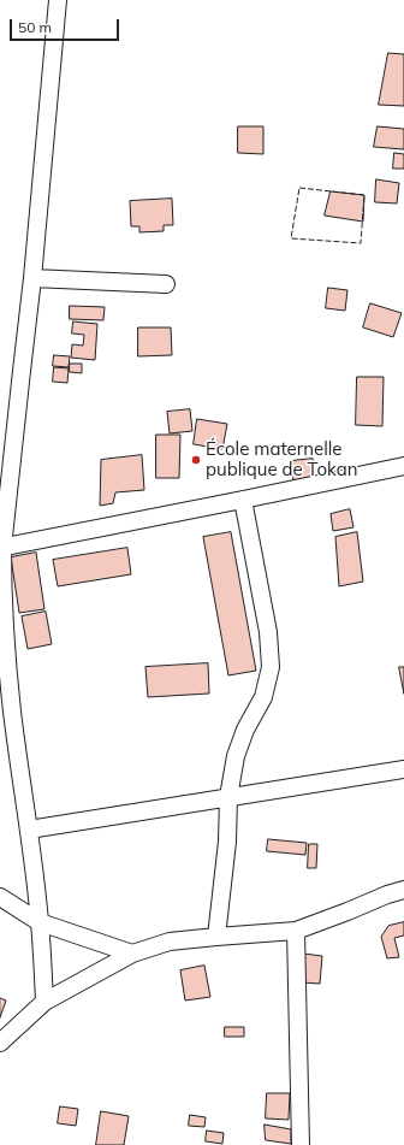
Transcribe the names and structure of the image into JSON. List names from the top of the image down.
{
  "places": ["École maternelle publique de Tokan"],
  "scale_bar": "50 m"
}
